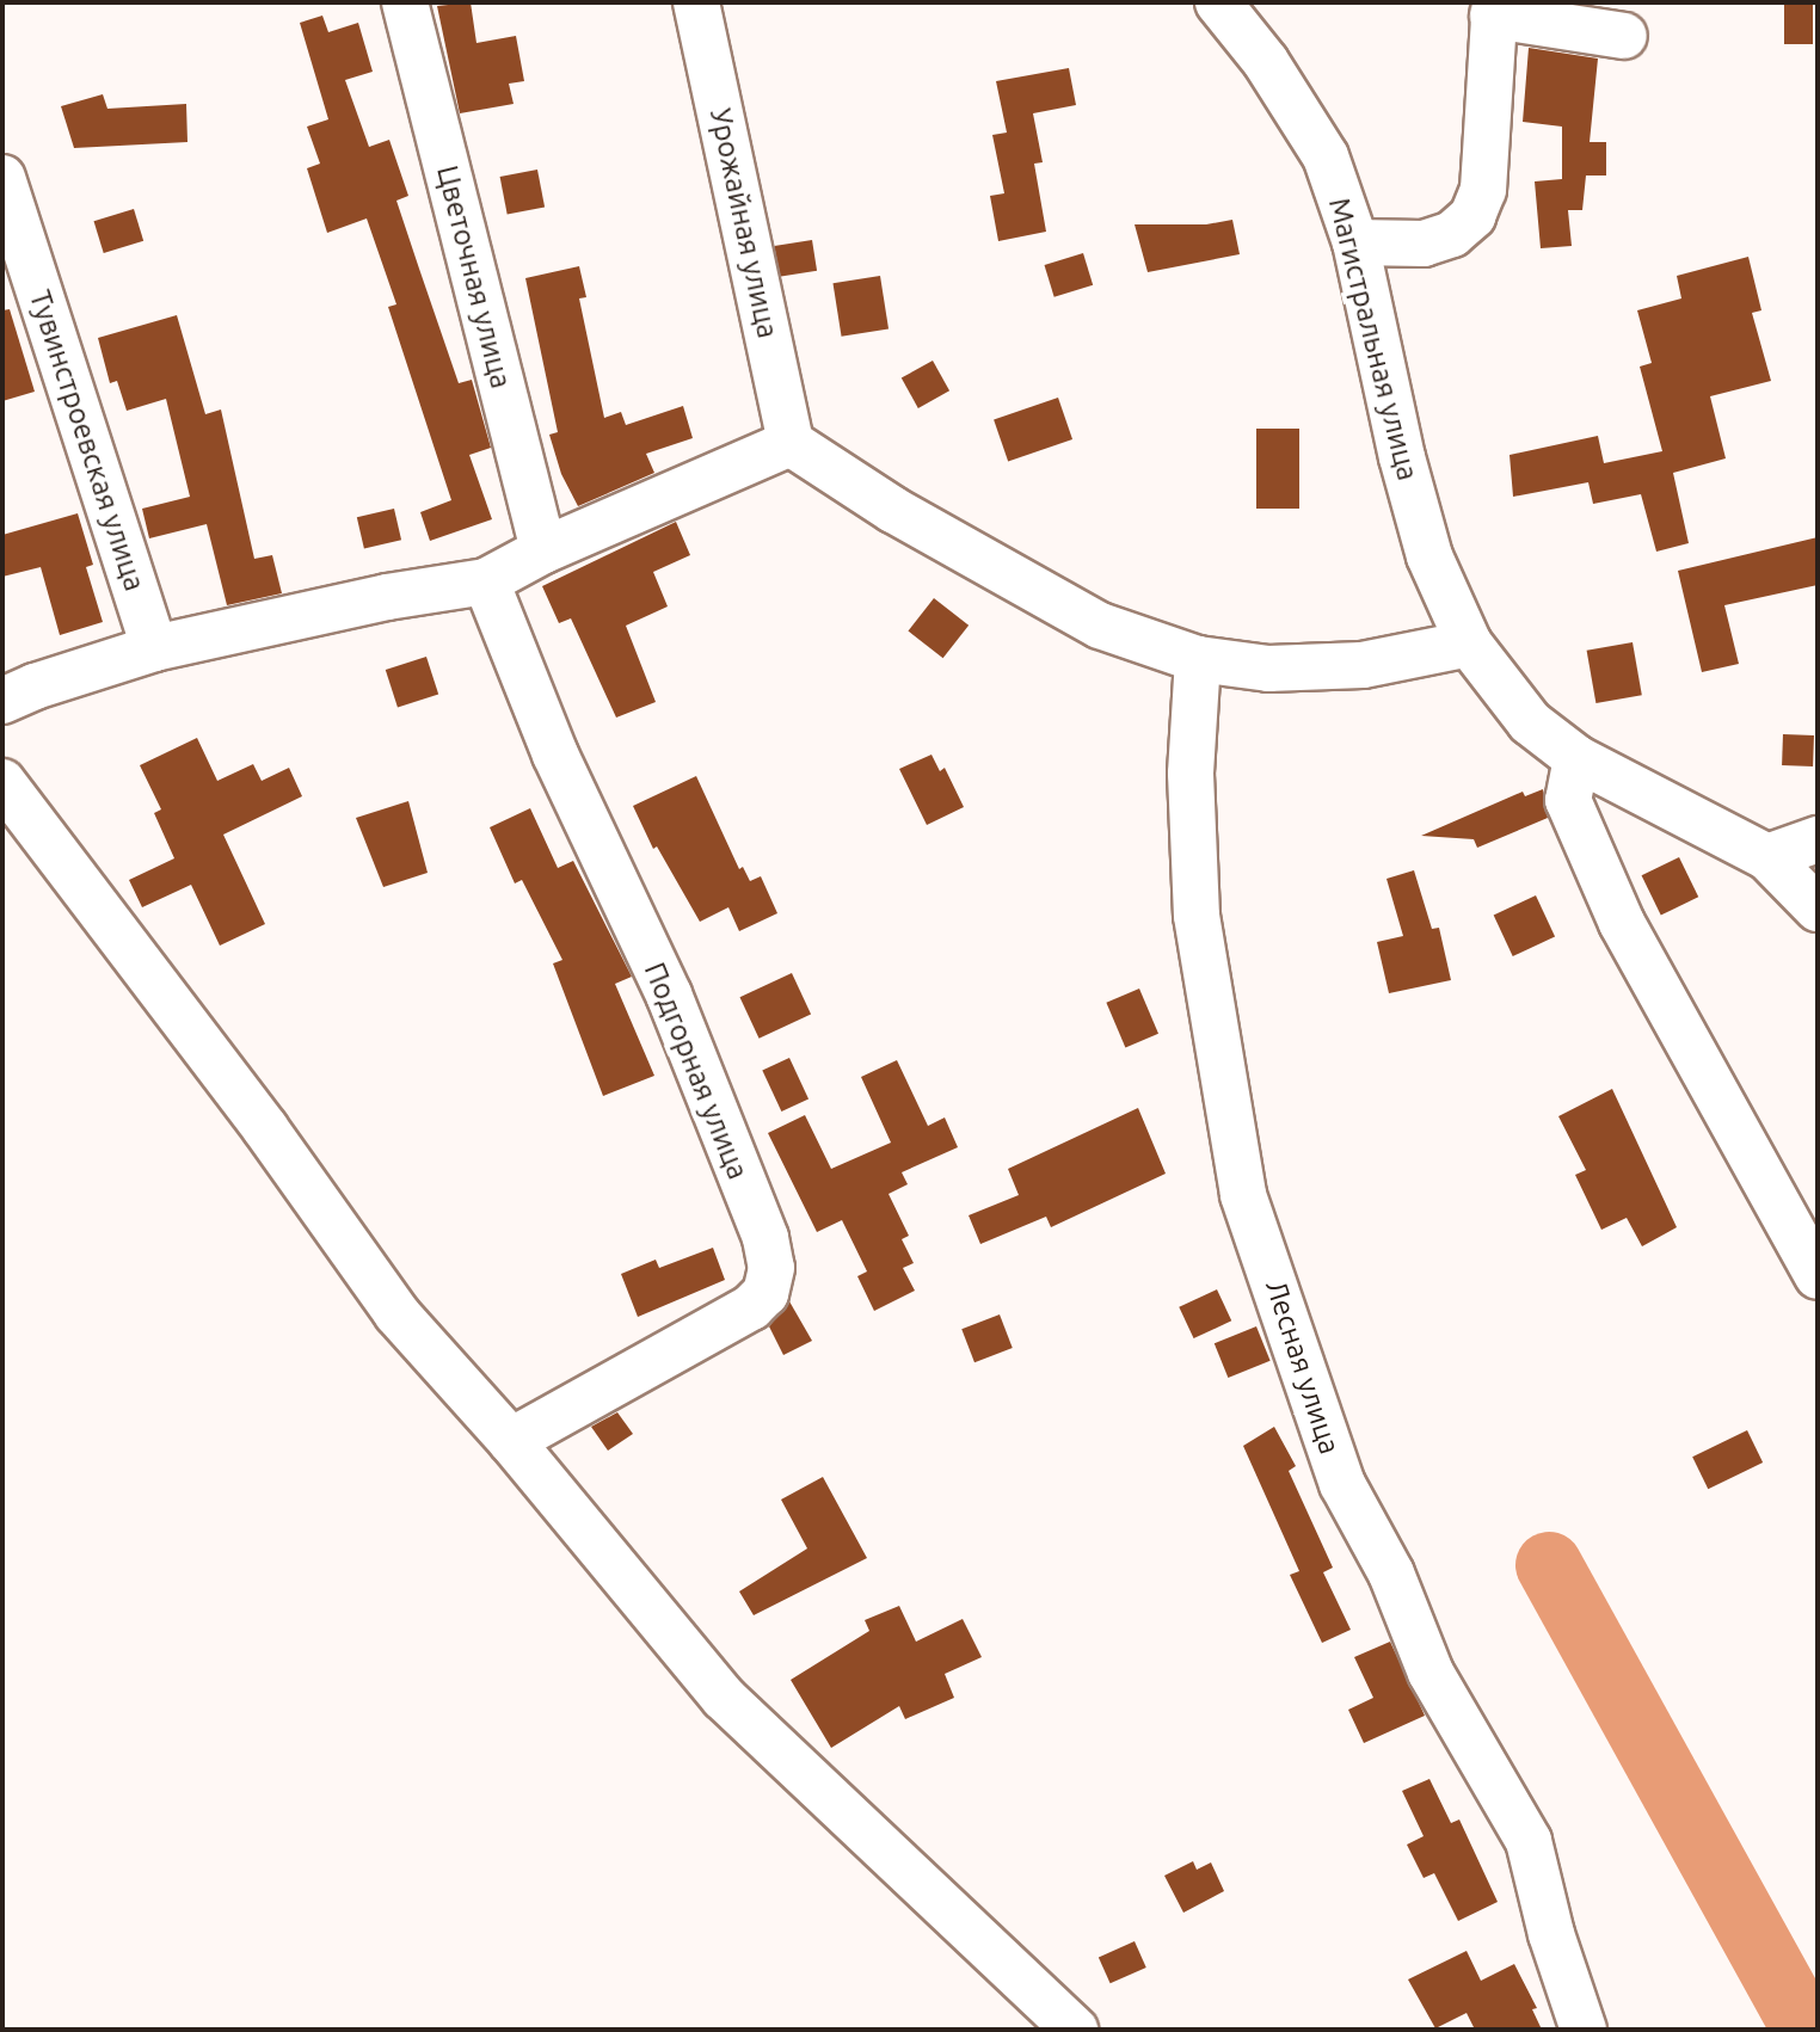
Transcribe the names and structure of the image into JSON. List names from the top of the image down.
{
  "streets": {
    "street": [
      "Урожайная улица",
      "Цветочная улица",
      "Магистральная улица",
      "Тувинстроевская улица",
      "Подгорная улица",
      "Лесная улица"
    ]
  }
}
